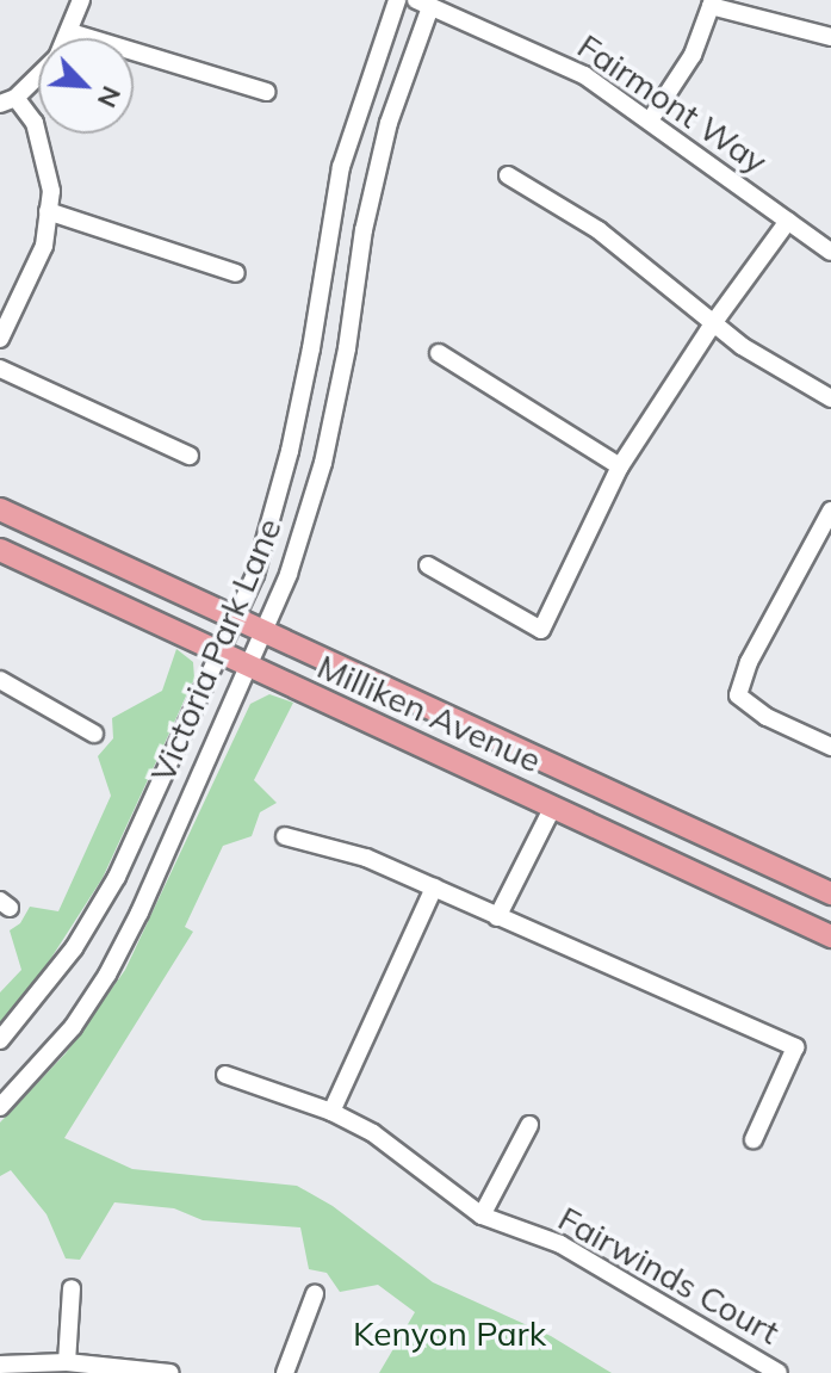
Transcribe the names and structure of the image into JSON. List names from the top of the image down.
{
  "streets": {
    "main road": ["Milliken Avenue"],
    "street": ["Fairmont Way", "Victoria Park Lane", "Fairwinds Court"]
  },
  "crossings": [
    ["Fairmont Way", "Victoria Park Lane"],
    ["Victoria Park Lane", "Milliken Avenue"]
  ],
  "parks": ["Kenyon Park"],
  "north": "bottom right"
}
